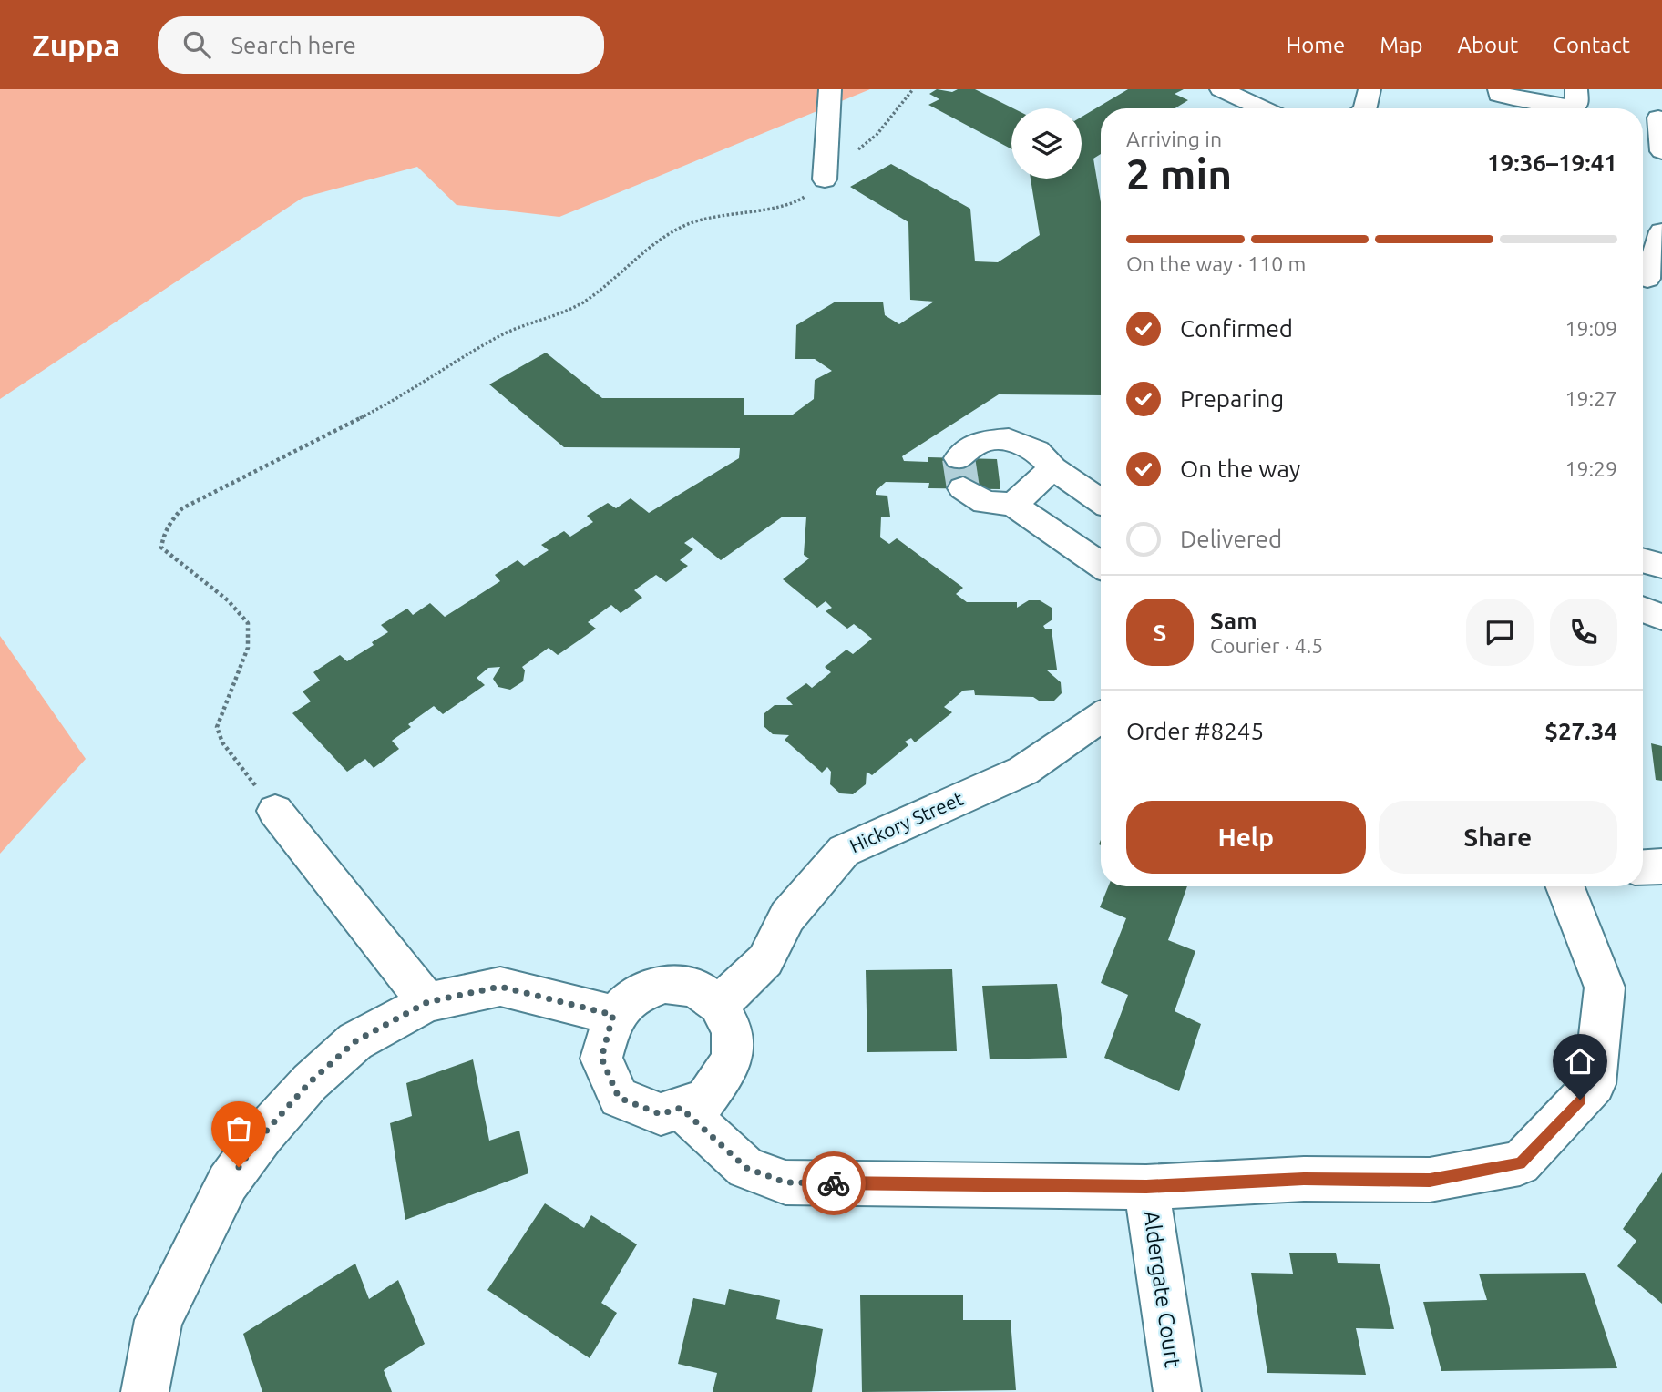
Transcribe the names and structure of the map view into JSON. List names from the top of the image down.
{
  "streets": {
    "street": ["Hickory Street", "Aldergate Court"]
  },
  "page": {
    "header": "Zuppa",
    "search": "Search here",
    "nav": [
      "Home",
      "Map",
      "About",
      "Contact"
    ],
    "heading": ["2 min", "Arriving in", "19:36–19:41"],
    "panel": [
      "Sam",
      "Courier · 4.5",
      "Order #8245",
      "$27.34"
    ],
    "bar": "On the way · 110 m",
    "list": [
      ["Confirmed", "19:09"],
      ["Preparing", "19:27"],
      ["On the way", "19:29"],
      "Delivered"
    ],
    "round": "S",
    "buttons": ["Help", "Share"]
  }
}
